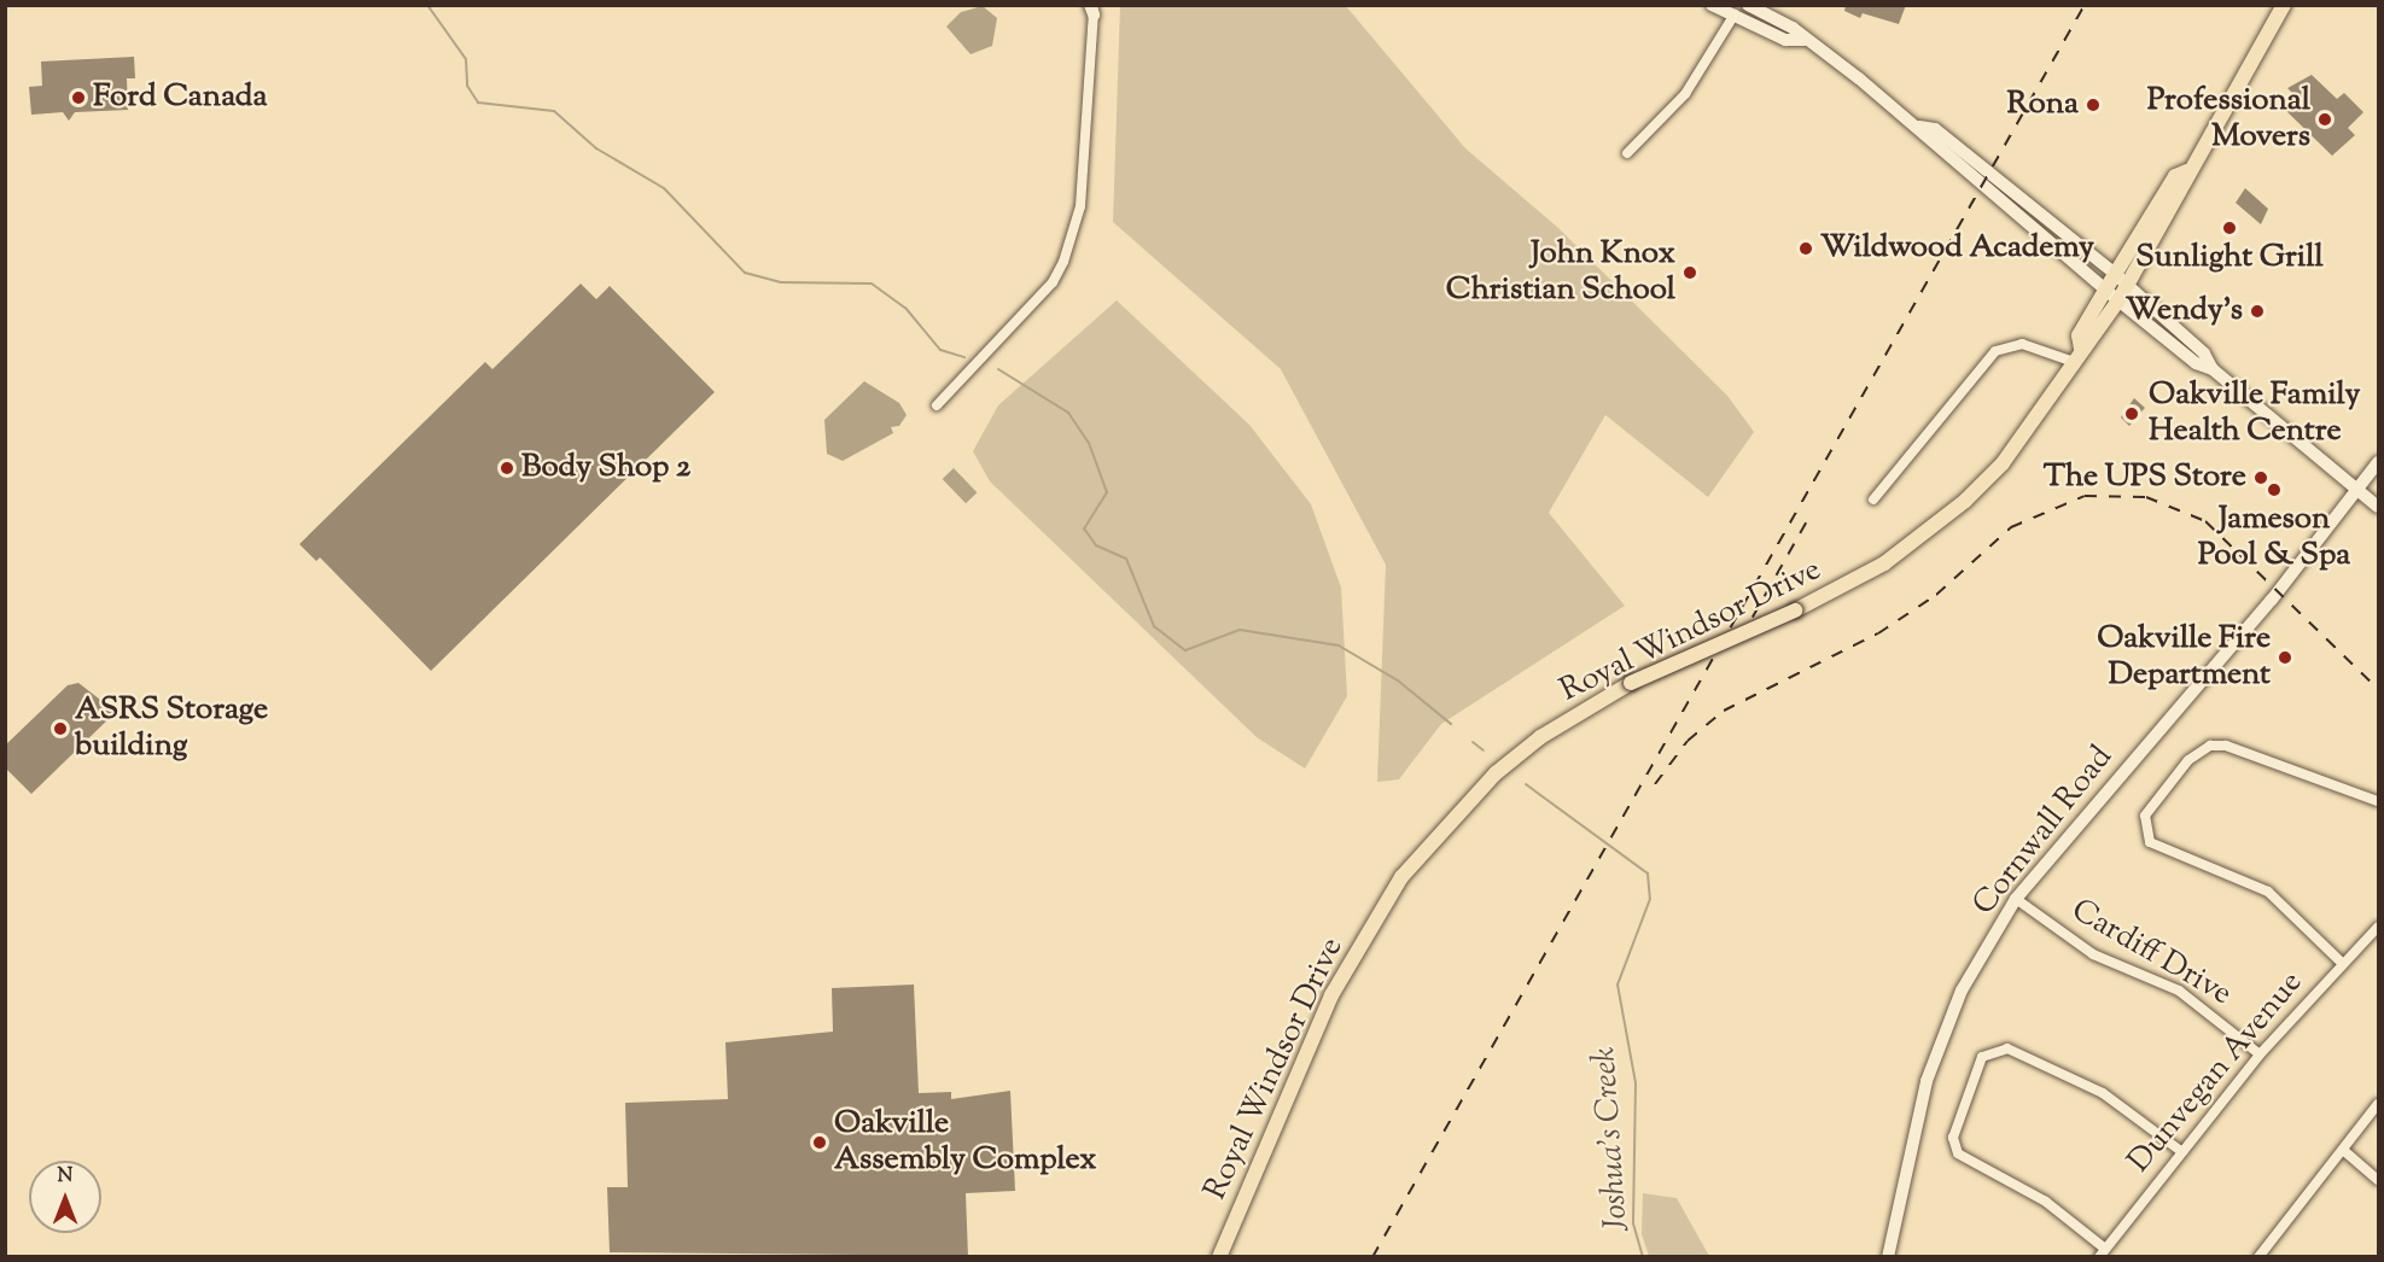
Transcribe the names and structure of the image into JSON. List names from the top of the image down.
{
  "streets": {
    "main road": ["Royal Windsor Drive", "Cornwall Road"],
    "street": ["Cardiff Drive", "Dunvegan Avenue"]
  },
  "crossings": [
    ["Cornwall Road", "Cardiff Drive"],
    ["Cardiff Drive", "Dunvegan Avenue"]
  ],
  "water": ["Joshua's Creek"],
  "places": [
    "Ford Canada",
    "Rona",
    "Professional Movers",
    "Sunlight Grill",
    "Wildwood Academy",
    "John Knox Christian School",
    "Wendy's",
    "Oakville Family Health Centre",
    "Body Shop 2",
    "The UPS Store",
    "Jameson Pool & Spa",
    "Oakville Fire Department",
    "ASRS Storage building",
    "Oakville Assembly Complex"
  ],
  "north": "top"
}
